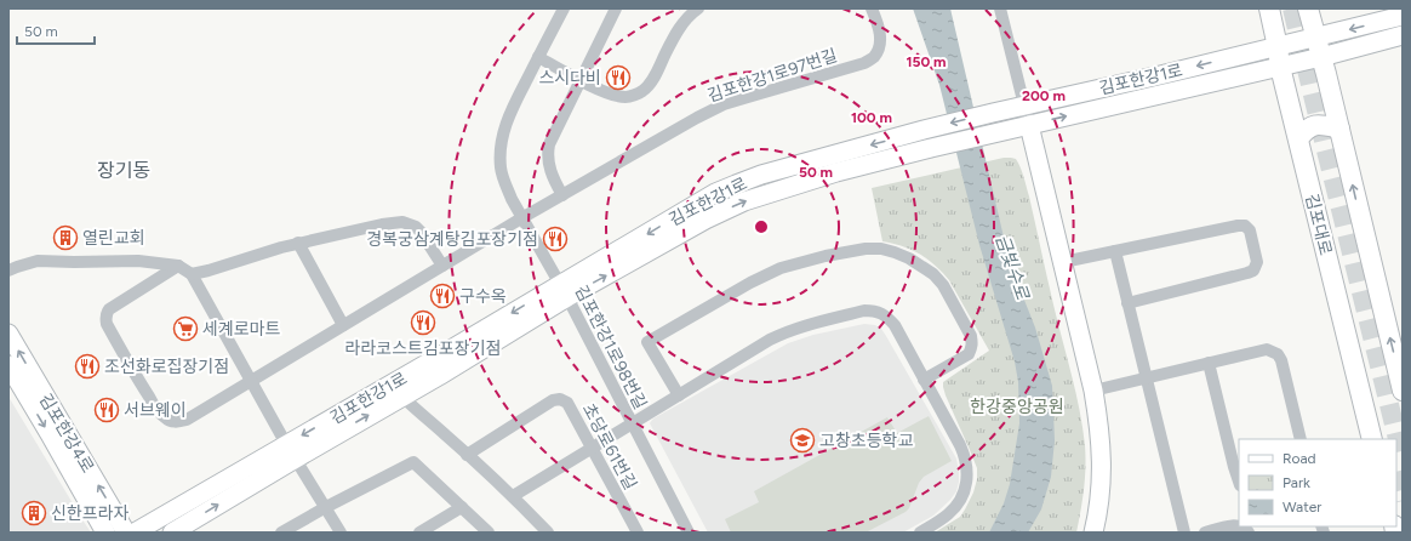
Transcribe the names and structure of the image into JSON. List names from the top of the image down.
{
  "streets": {
    "main road": ["김포대로"],
    "street": [
      "김포한강1로97번길",
      "김포한강1로",
      "김포한강1로98번길",
      "김포한강4로",
      "초당로61번길"
    ]
  },
  "crossings": [
    ["김포한강1로", "김포대로"],
    ["김포한강1로", "김포한강1로98번길"]
  ],
  "districts": ["장기동"],
  "water": ["금빛수로"],
  "parks": ["한강중앙공원"],
  "places": {
    "restaurant": [
      "스시다비",
      "경복궁삼계탕김포장기점",
      "구수옥",
      "라라코스트김포장기점",
      "조선화로집장기점",
      "서브웨이"
    ],
    "building": ["열린교회", "신한프라자"],
    "supermarket": ["세계로마트"],
    "school or university": ["고창초등학교"]
  },
  "legend": ["Road", "Park", "Water"],
  "scale_bar": "50 m",
  "rings": [
    "150 m",
    "200 m",
    "100 m",
    "50 m"
  ]
}
